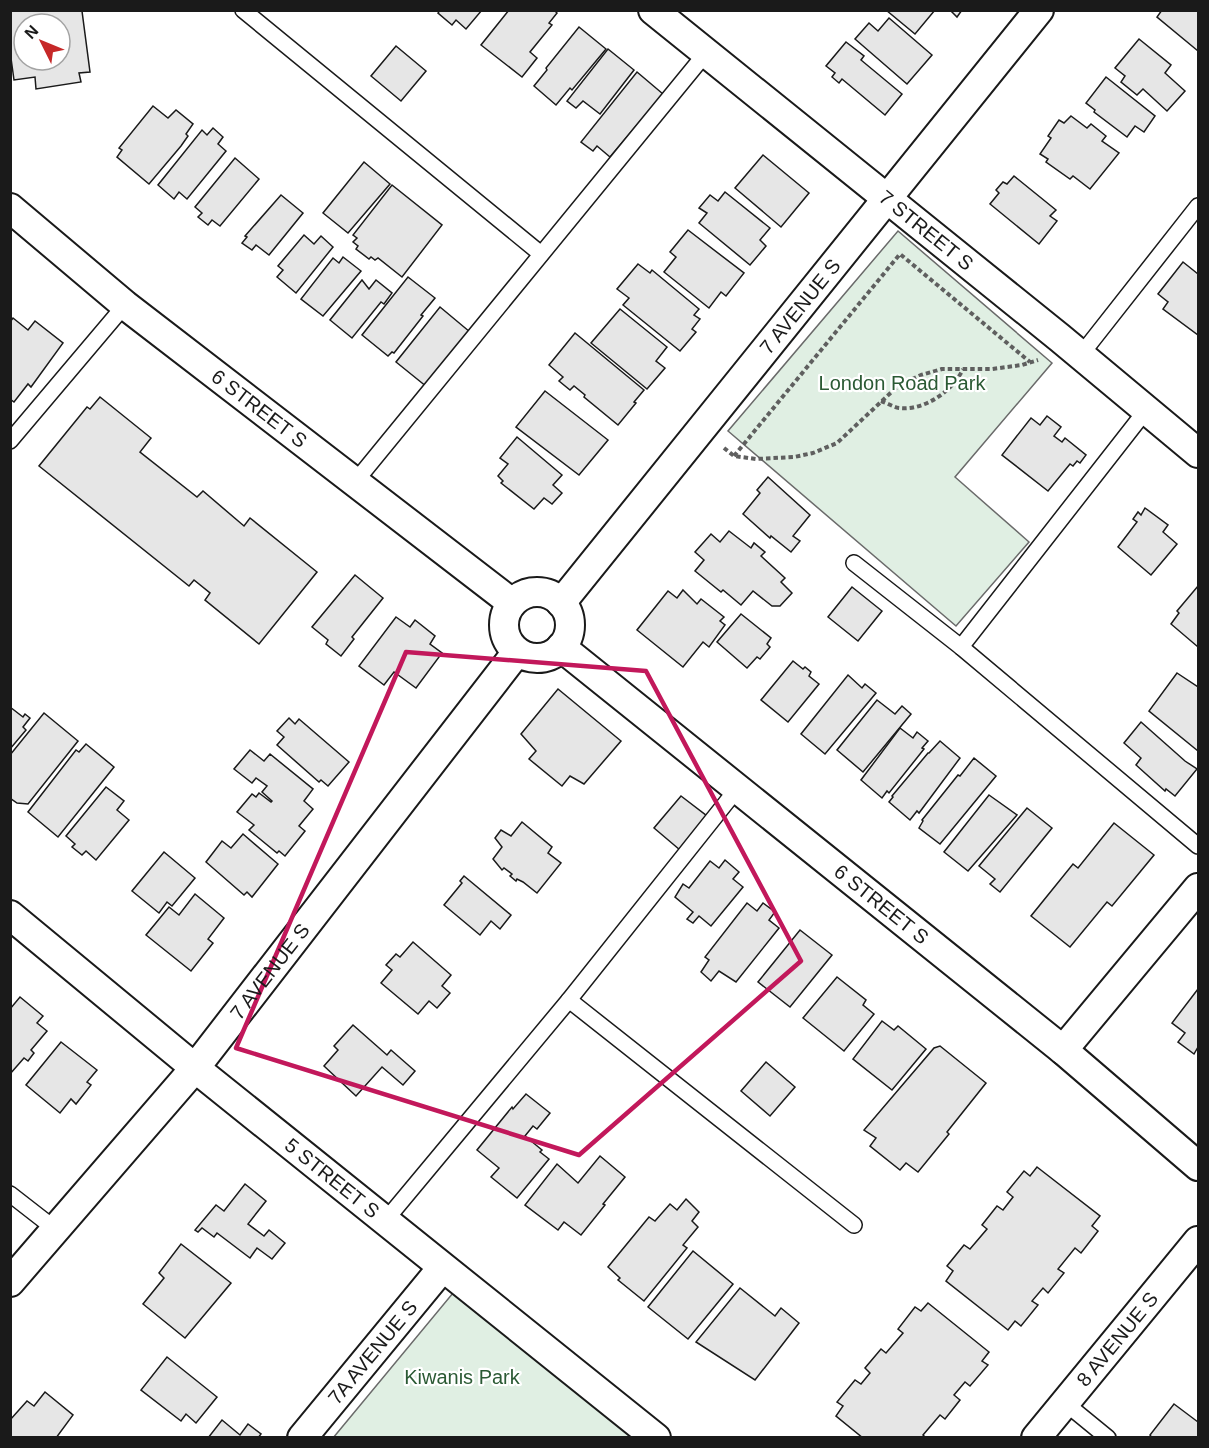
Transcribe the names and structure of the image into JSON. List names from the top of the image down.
{
  "streets": {
    "street": [
      "7 STREET S",
      "7 AVENUE S",
      "6 STREET S",
      "5 STREET S",
      "8 AVENUE S",
      "7A AVENUE S"
    ]
  },
  "crossings": [
    ["7 STREET S", "7 AVENUE S"],
    ["7 AVENUE S", "6 STREET S"],
    ["7 AVENUE S", "5 STREET S"],
    ["5 STREET S", "7A AVENUE S"]
  ],
  "parks": ["London Road Park", "Kiwanis Park"],
  "north": "top left"
}
